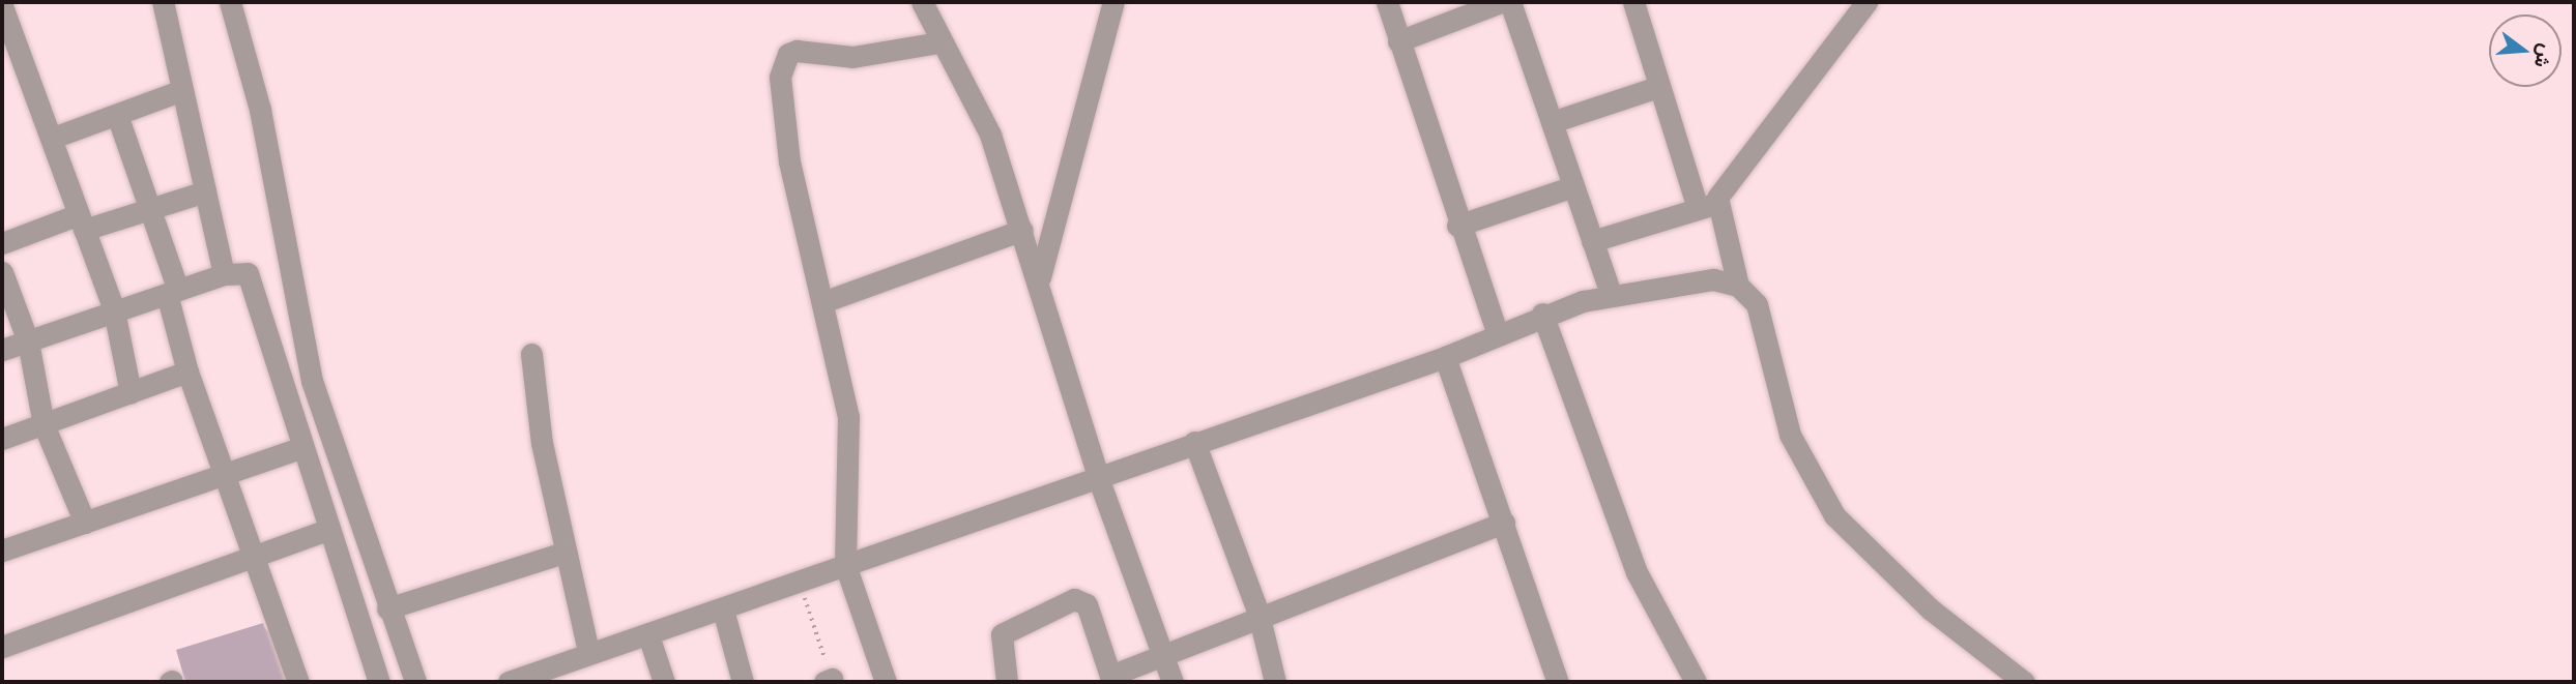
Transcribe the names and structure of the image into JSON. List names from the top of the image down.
{
  "north": "right"
}
